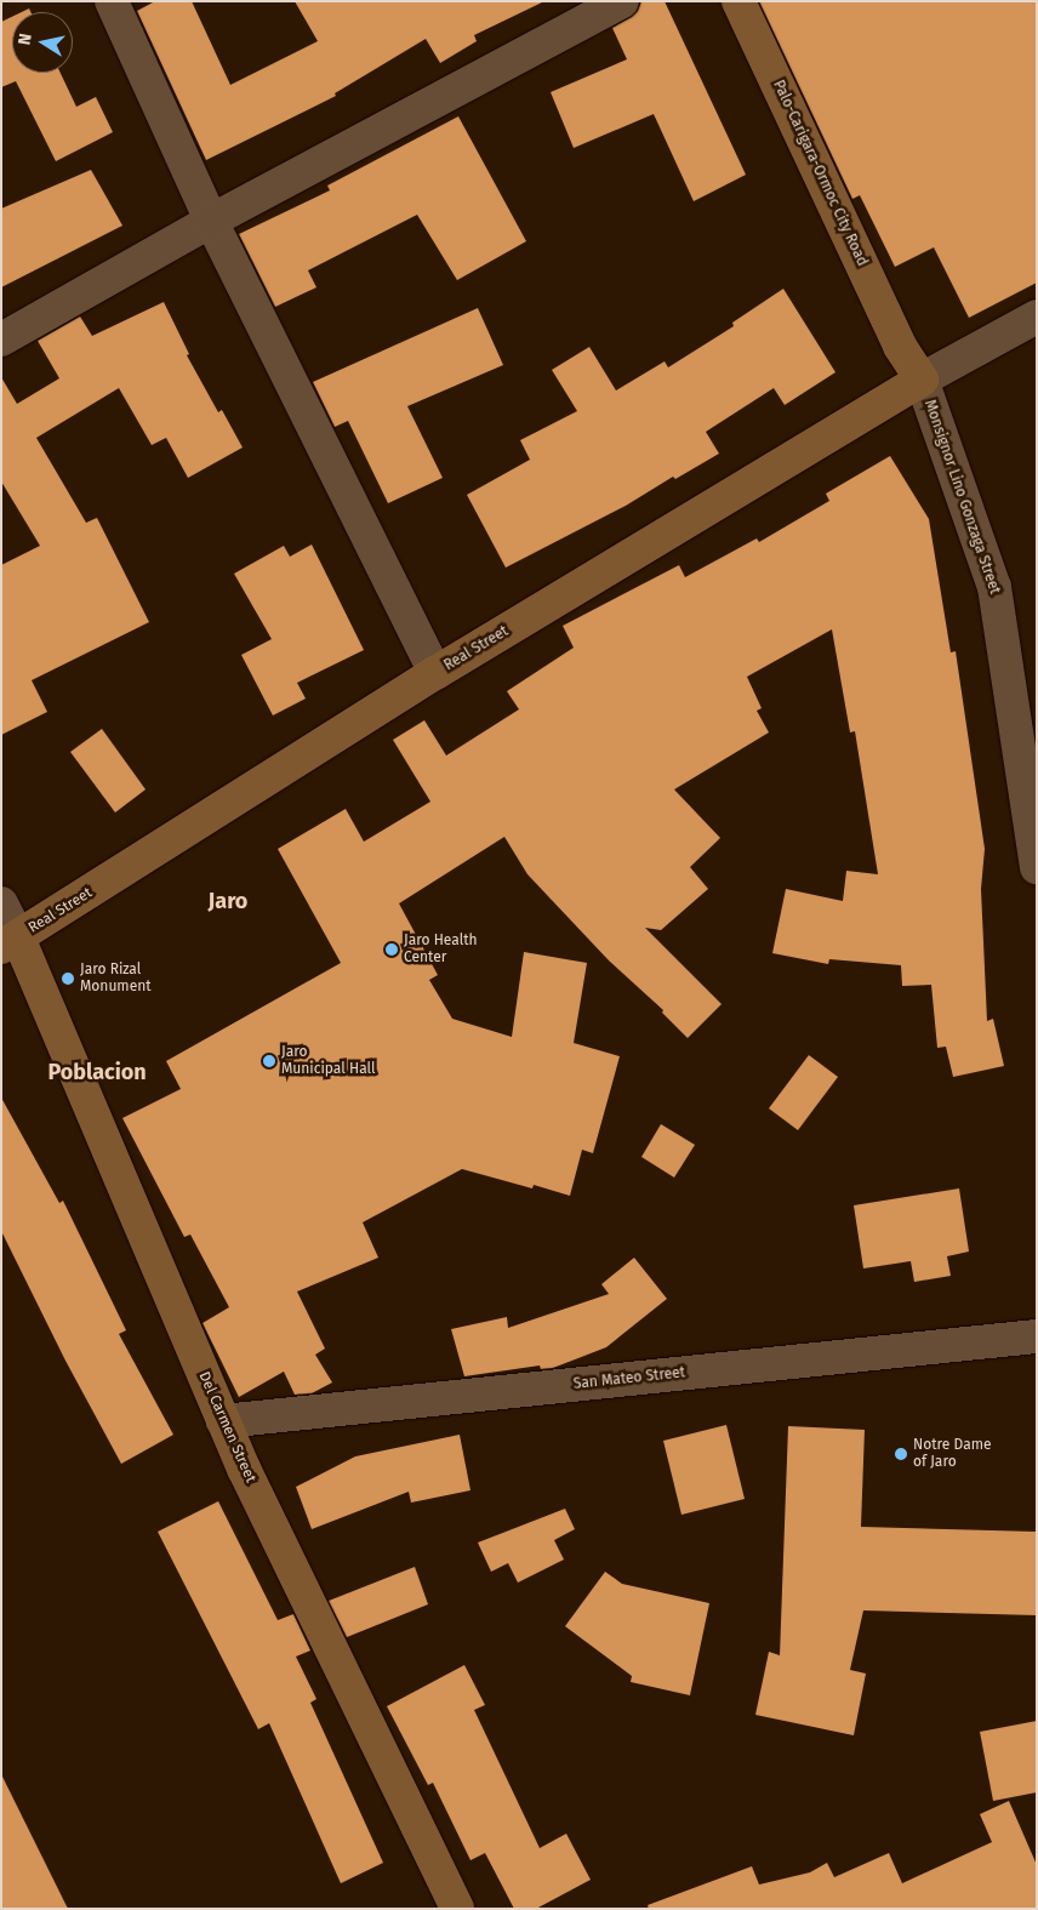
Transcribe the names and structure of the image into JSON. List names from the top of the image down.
{
  "streets": {
    "main road": ["Palo-Carigara-Ormoc City Road", "Real Street", "Del Carmen Street"],
    "street": ["Monsignor Lino Gonzaga Street", "San Mateo Street"]
  },
  "crossings": [
    ["Palo-Carigara-Ormoc City Road", "Monsignor Lino Gonzaga Street"],
    ["Palo-Carigara-Ormoc City Road", "Real Street"],
    ["Monsignor Lino Gonzaga Street", "Real Street"],
    ["Real Street", "Del Carmen Street"],
    ["San Mateo Street", "Del Carmen Street"]
  ],
  "districts": ["Jaro", "Poblacion"],
  "places": [
    "Jaro Health Center",
    "Jaro Rizal Monument",
    "Jaro Municipal Hall",
    "Notre Dame of Jaro"
  ],
  "north": "left"
}
